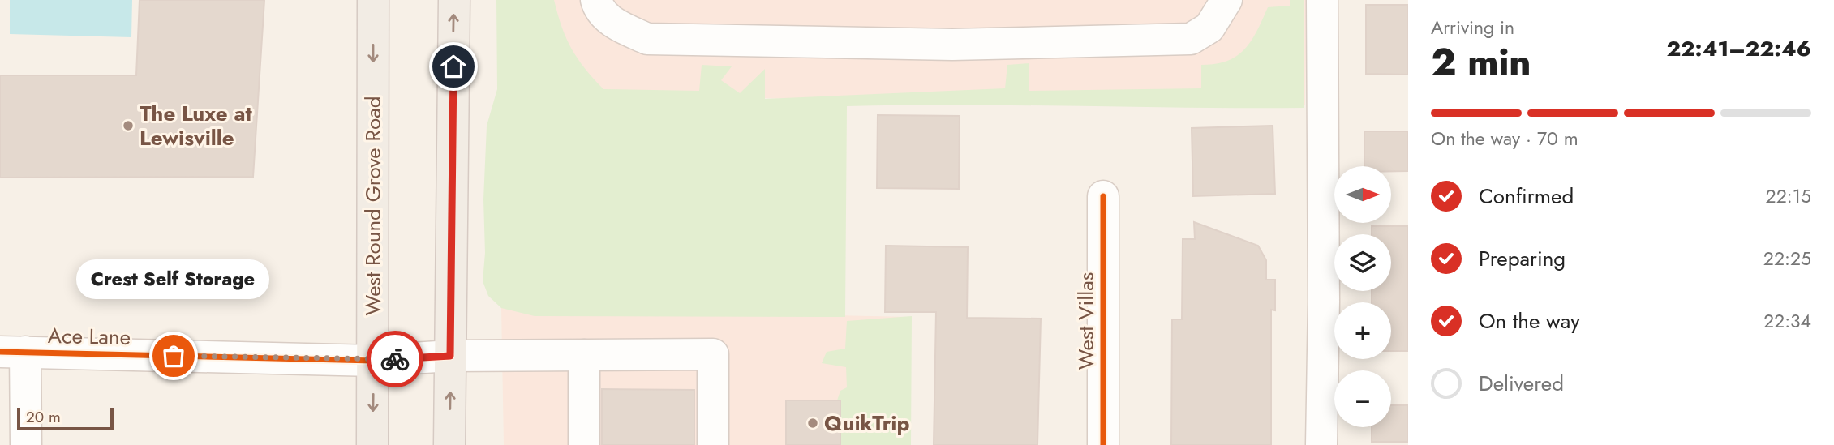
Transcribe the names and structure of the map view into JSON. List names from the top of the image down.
{
  "streets": {
    "main road": ["West Round Grove Road"],
    "street": ["West Villas", "Ace Lane"]
  },
  "crossings": [
    ["West Round Grove Road", "Ace Lane"]
  ],
  "places": ["The Luxe at Lewisville", "Crest Self Storage", "QuikTrip"],
  "scale_bar": "20 m",
  "north": "right",
  "page": {
    "heading": ["2 min", "Arriving in", "22:41–22:46"],
    "bar": "On the way · 70 m",
    "list": [
      ["Confirmed", "22:15"],
      ["Preparing", "22:25"],
      ["On the way", "22:34"],
      "Delivered"
    ],
    "map_buttons": ["+", "−"],
    "bubble": "Crest Self Storage",
    "scale": "20 m"
  }
}
